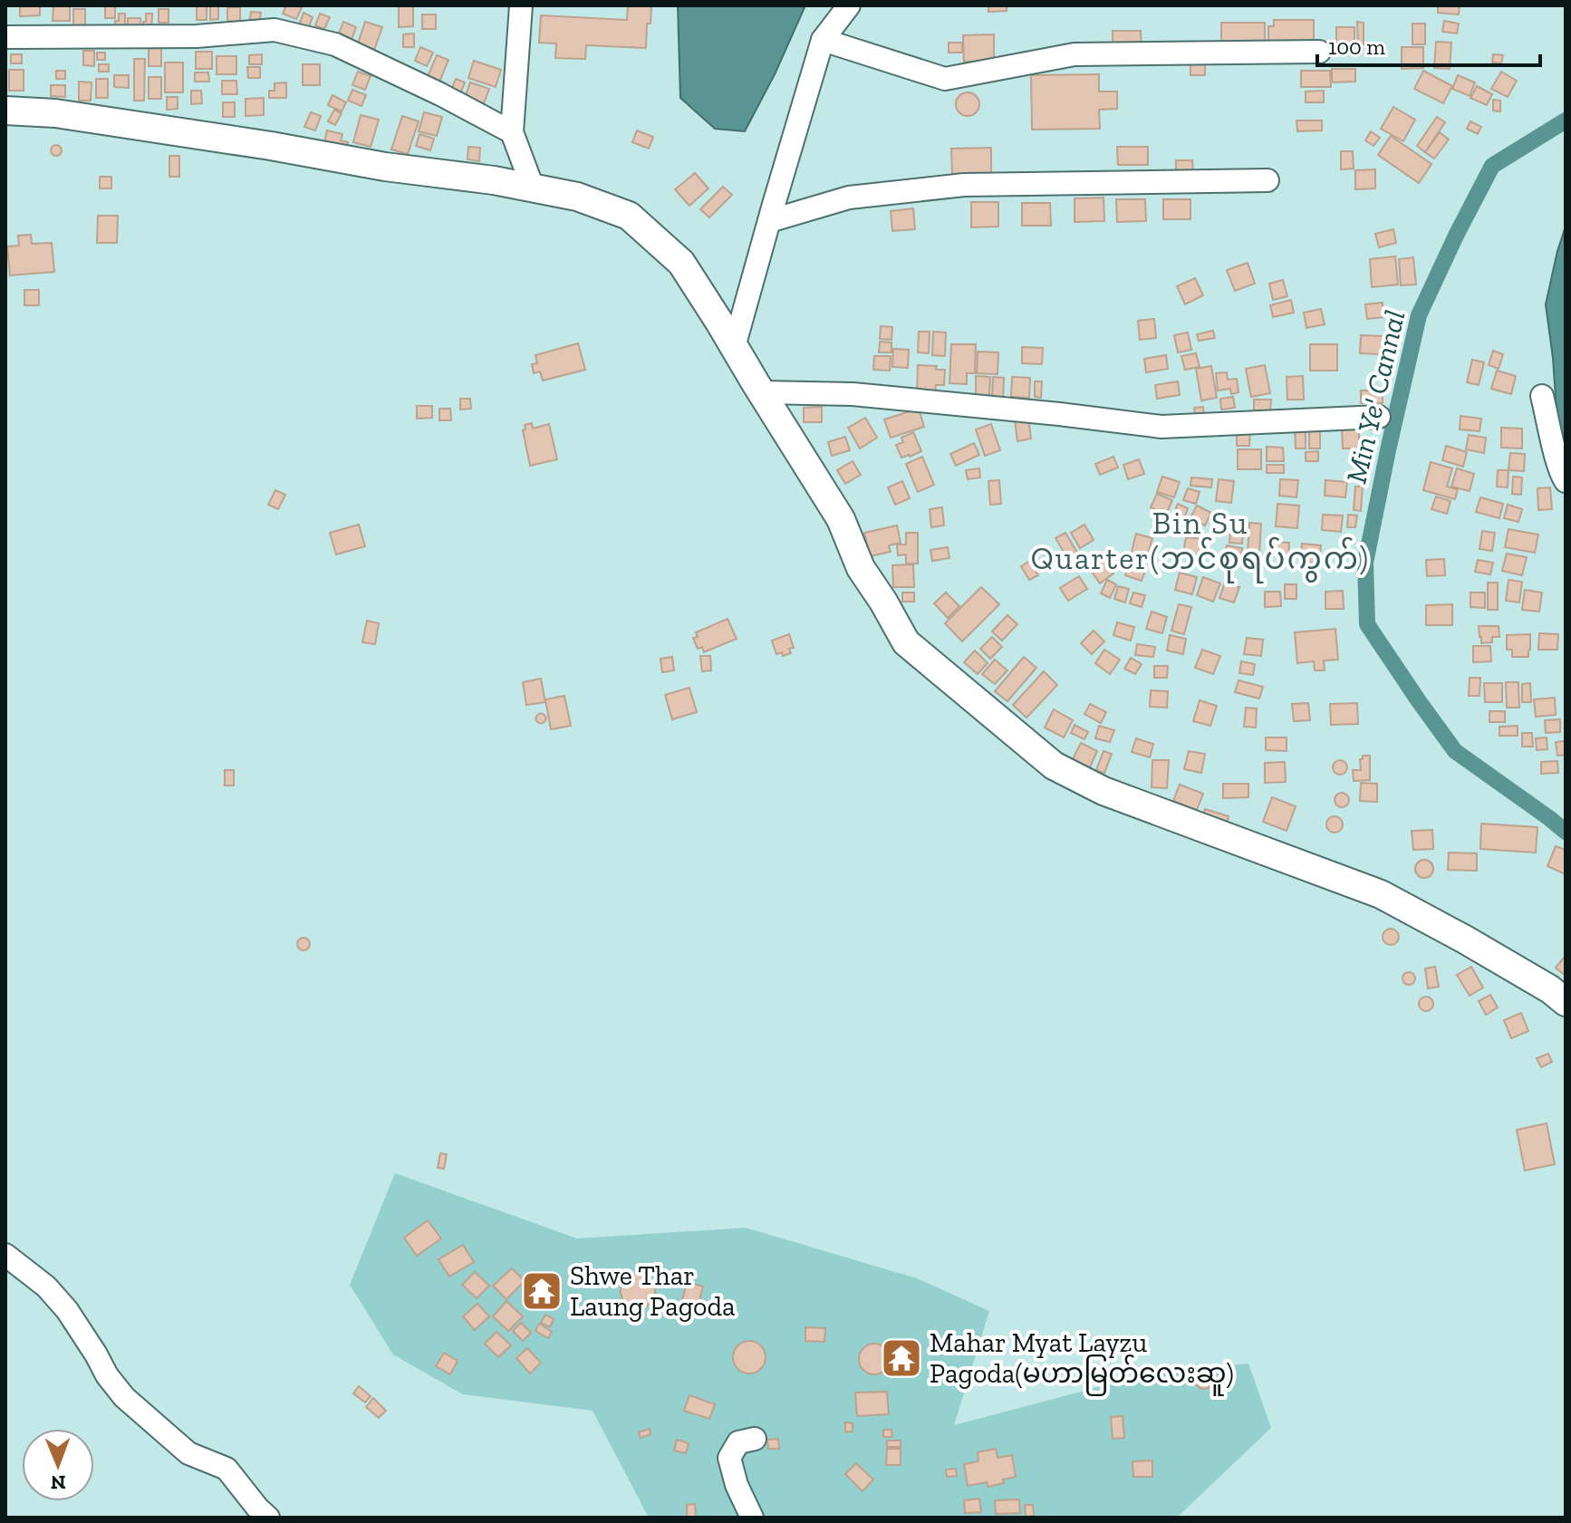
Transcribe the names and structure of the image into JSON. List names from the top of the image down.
{
  "districts": ["Bin Su Quarter(ဘင်စုရပ်ကွက်)"],
  "water": ["Min Ye' Cannal"],
  "places": {
    "temple": ["Shwe Thar Laung Pagoda", "Mahar Myat Layzu Pagoda(မဟာမြတ်လေးဆူ)"]
  },
  "scale_bar": "100 m",
  "north": "bottom"
}
